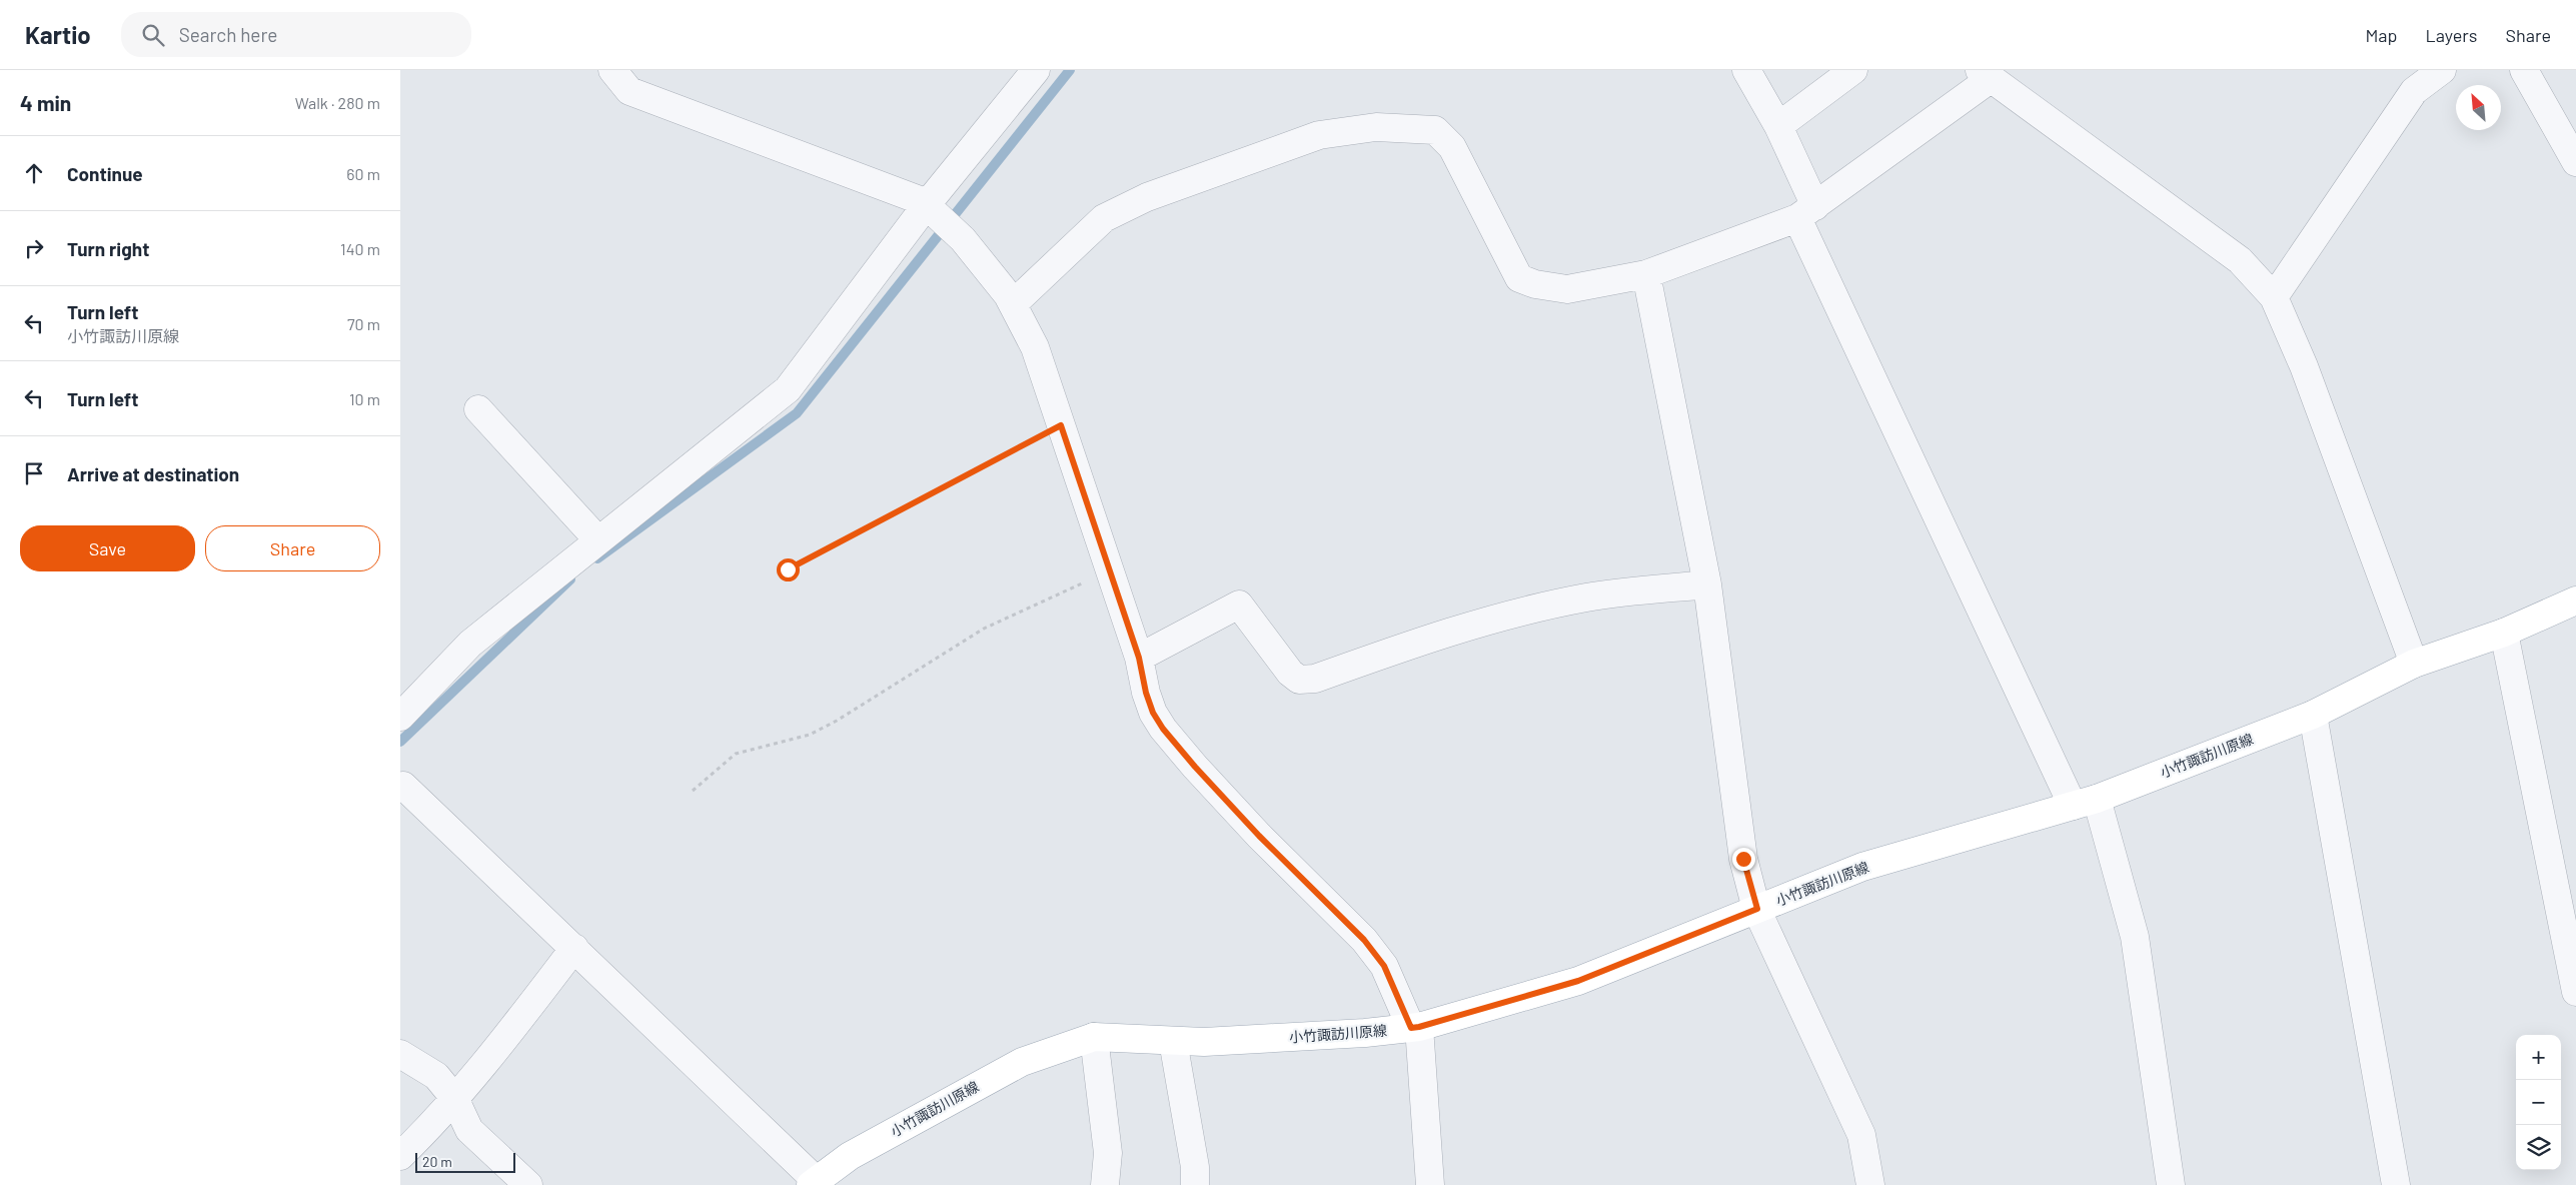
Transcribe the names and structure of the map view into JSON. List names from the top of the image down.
{
  "streets": {
    "main road": ["小竹諏訪川原線"]
  },
  "scale_bar": "20 m",
  "north": "top left",
  "page": {
    "header": "Kartio",
    "search": "Search here",
    "nav": ["Map", "Layers", "Share"],
    "heading": ["4 min", "Walk · 280 m"],
    "list": [
      ["Continue", "60 m"],
      ["Turn right", "140 m"],
      ["Turn left", "小竹諏訪川原線", "70 m"],
      ["Turn left", "10 m"],
      "Arrive at destination"
    ],
    "buttons": ["Save", "Share"],
    "map_buttons": ["+", "−"],
    "scale": "20 m"
  }
}
